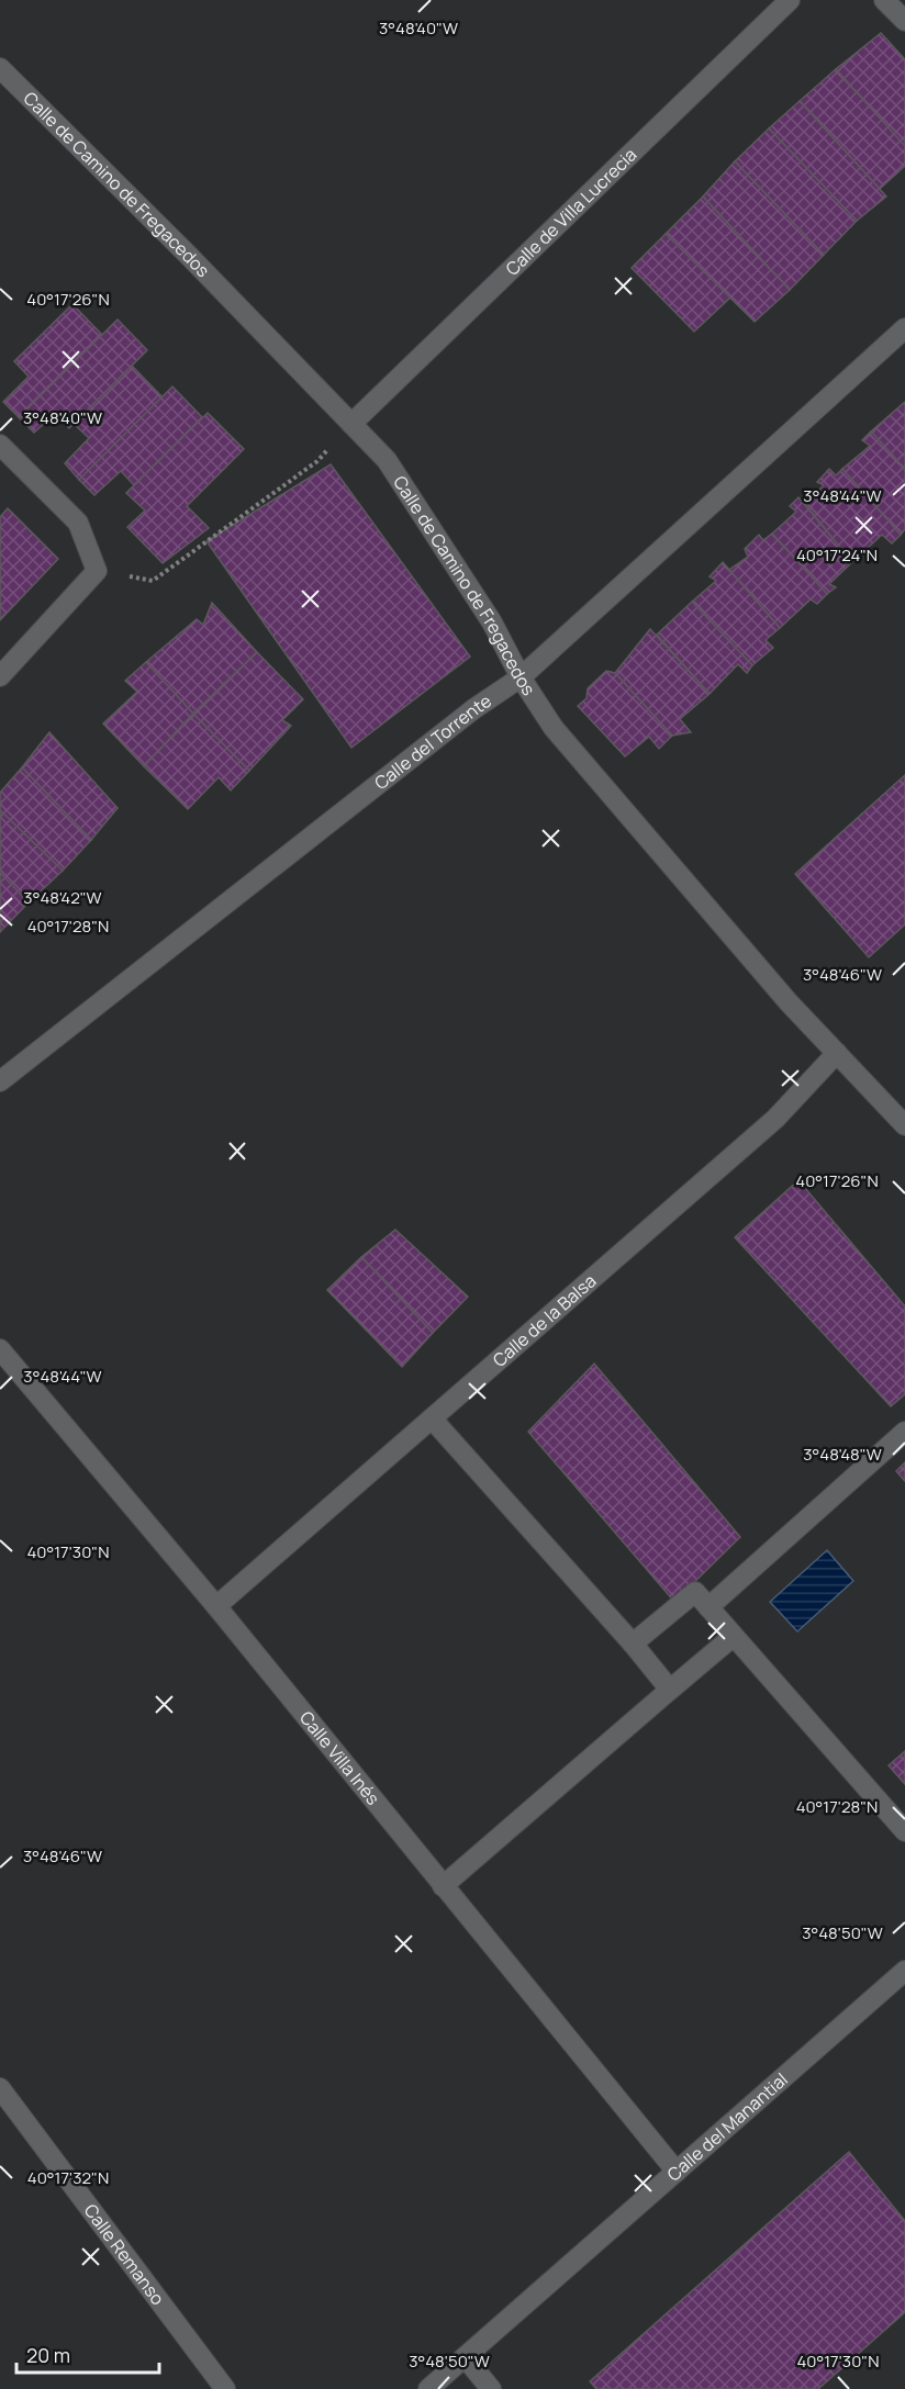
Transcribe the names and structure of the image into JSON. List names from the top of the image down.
{
  "streets": {
    "street": [
      "Calle de Camino de Fregacedos",
      "Calle de Villa Lucrecia",
      "Calle del Torrente",
      "Calle de la Balsa",
      "Calle Villa Inés",
      "Calle del Manantial",
      "Calle Remanso"
    ]
  },
  "crossings": [
    ["Calle de Camino de Fregacedos", "Calle de Villa Lucrecia"],
    ["Calle de Camino de Fregacedos", "Calle del Torrente"],
    ["Calle de Camino de Fregacedos", "Calle de la Balsa"],
    ["Calle de la Balsa", "Calle Villa Inés"],
    ["Calle Villa Inés", "Calle del Manantial"]
  ],
  "scale_bar": "20 m",
  "coordinates": [
    "3°48'40\"W",
    "40°17'26\"N",
    "3°48'44\"W",
    "40°17'24\"N",
    "3°48'42\"W",
    "40°17'28\"N",
    "3°48'46\"W",
    "3°48'48\"W",
    "40°17'30\"N",
    "3°48'50\"W",
    "40°17'32\"N"
  ]
}
